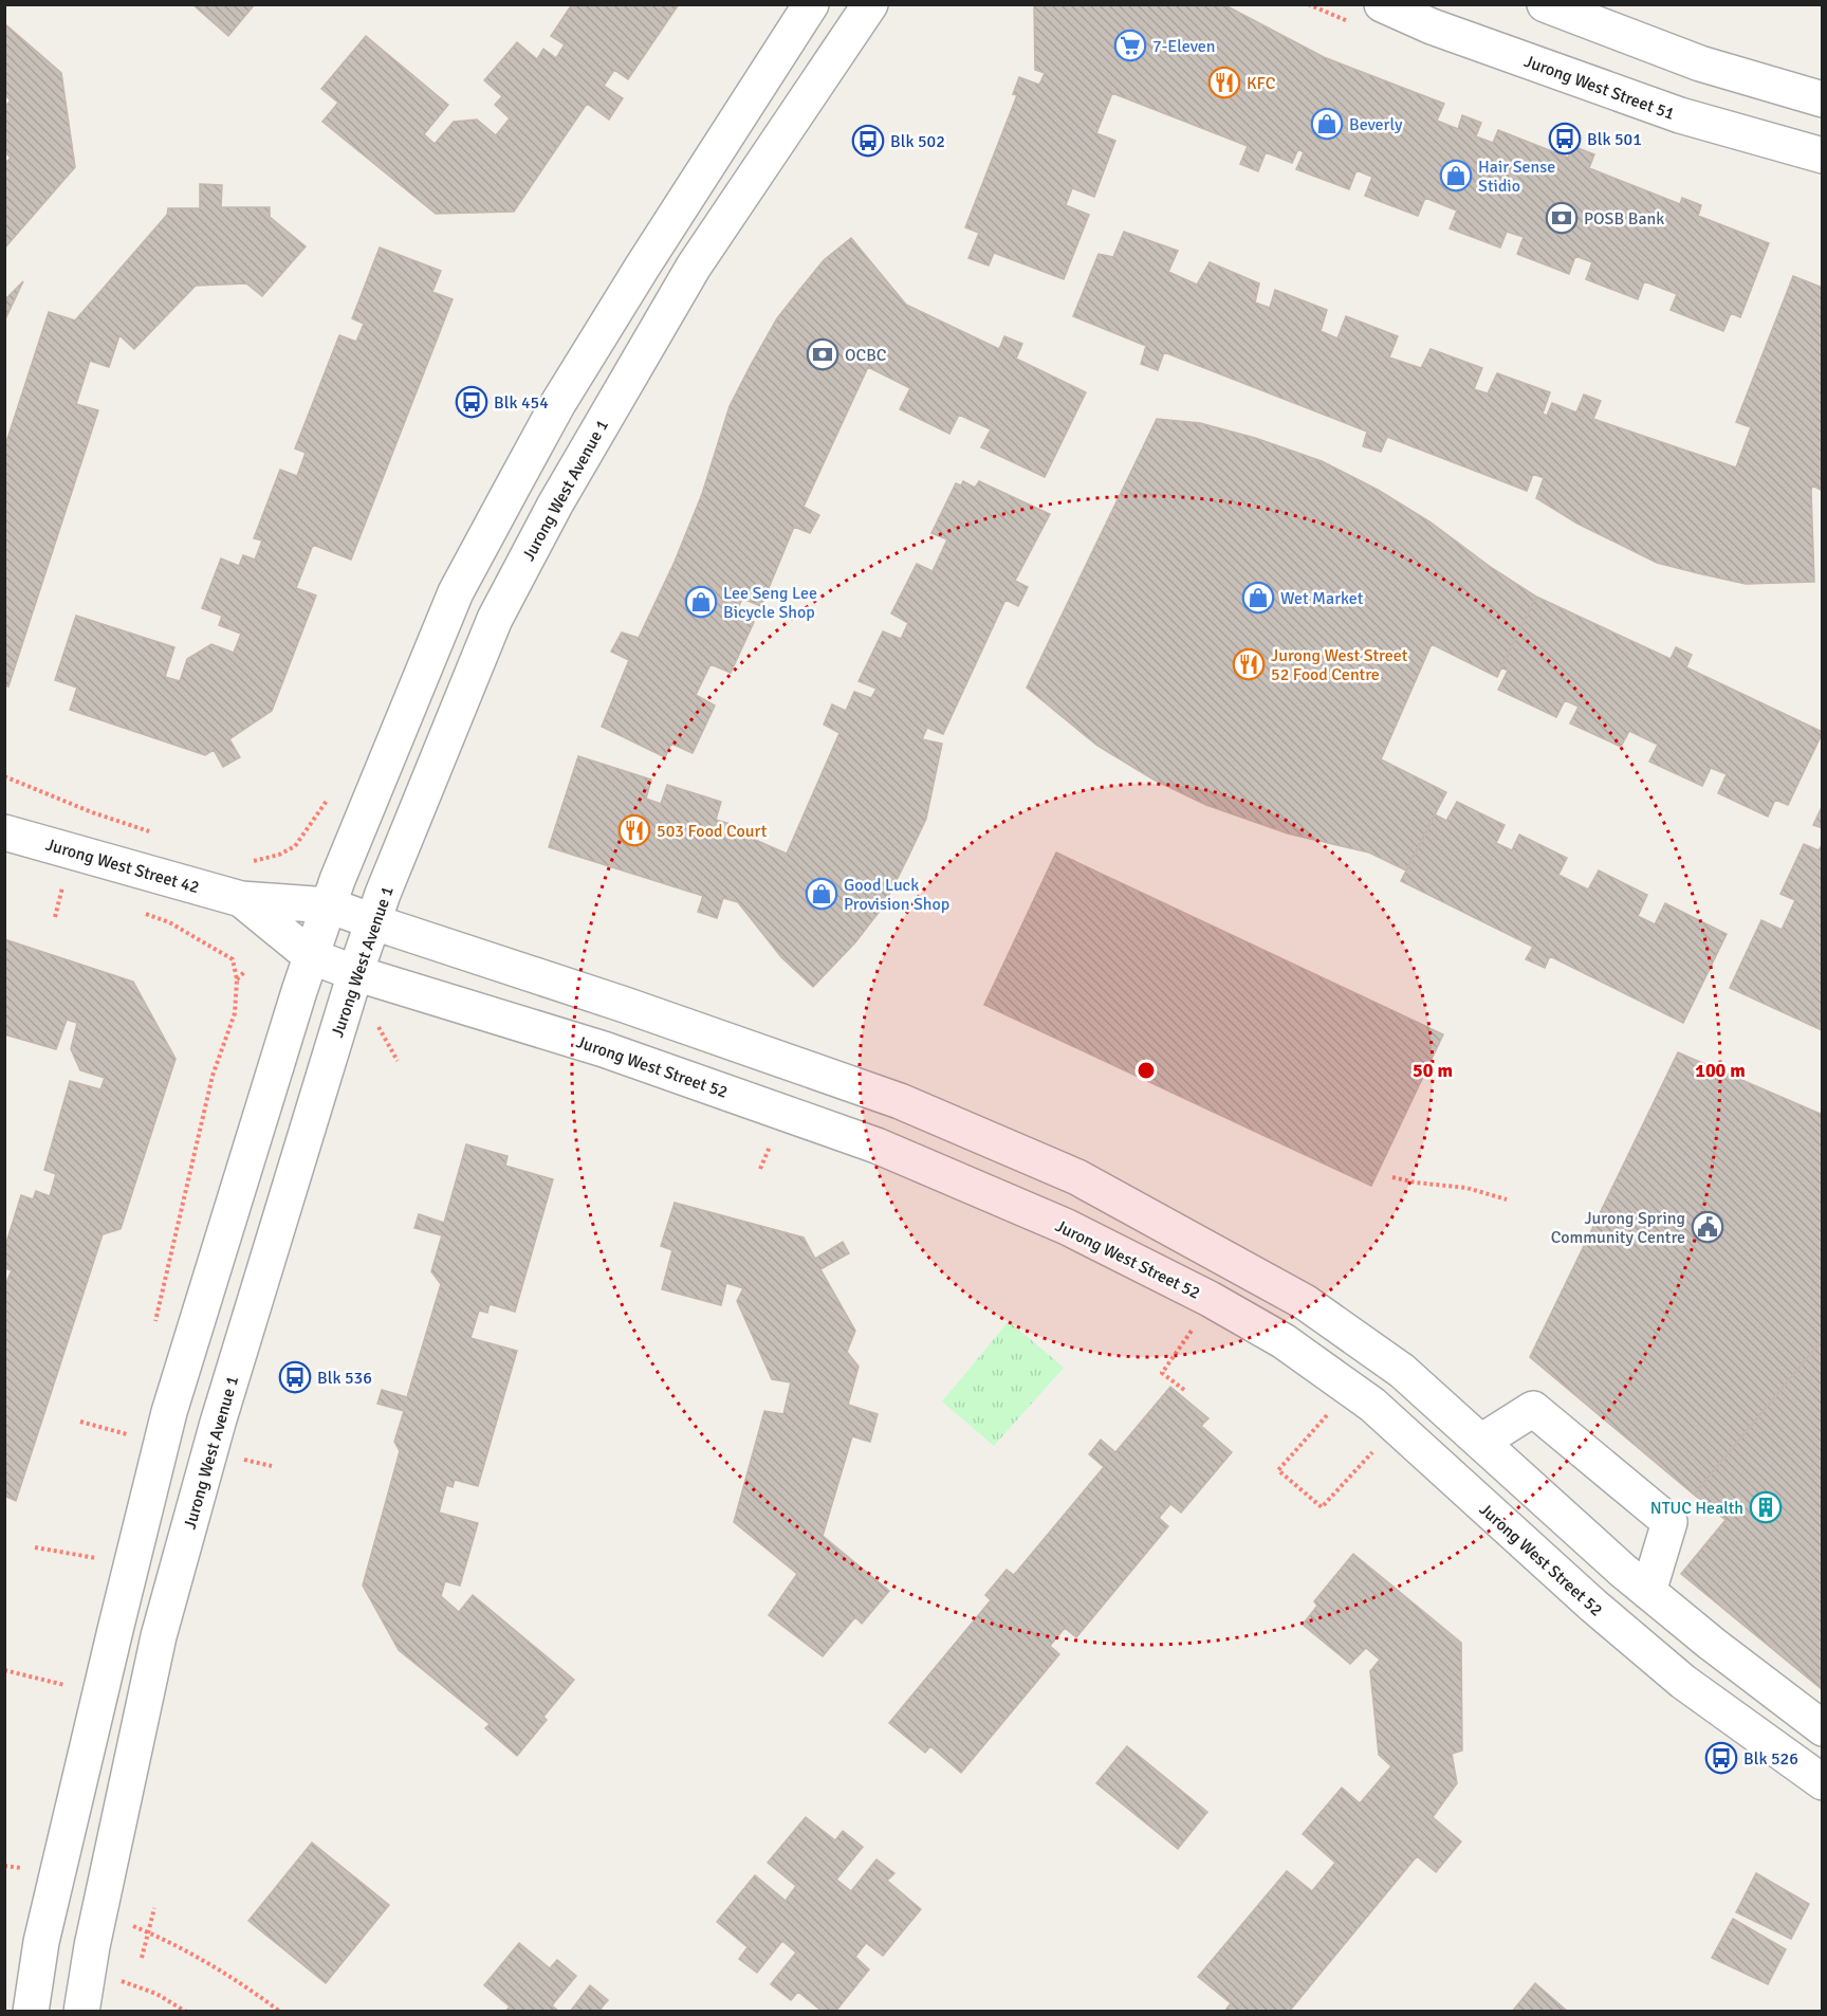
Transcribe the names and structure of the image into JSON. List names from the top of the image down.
{
  "streets": {
    "street": [
      "Jurong West Street 51",
      "Jurong West Avenue 1",
      "Jurong West Street 42",
      "Jurong West Street 52"
    ]
  },
  "crossings": [
    ["Jurong West Avenue 1", "Jurong West Street 52"],
    ["Jurong West Street 42", "Jurong West Street 52"]
  ],
  "places": {
    "supermarket": ["7-Eleven"],
    "restaurant": ["KFC", "Jurong West Street 52 Food Centre", "503 Food Court"],
    "shop": [
      "Beverly",
      "Hair Sense Stidio",
      "Wet Market",
      "Lee Seng Lee Bicycle Shop",
      "Good Luck Provision Shop"
    ],
    "bus stop": [
      "Blk 501",
      "Blk 502",
      "Blk 454",
      "Blk 536",
      "Blk 526"
    ],
    "bank": ["POSB Bank", "OCBC"],
    "public building": ["Jurong Spring Community Centre"],
    "building": ["NTUC Health"]
  },
  "rings": ["50 m", "100 m"]
}
